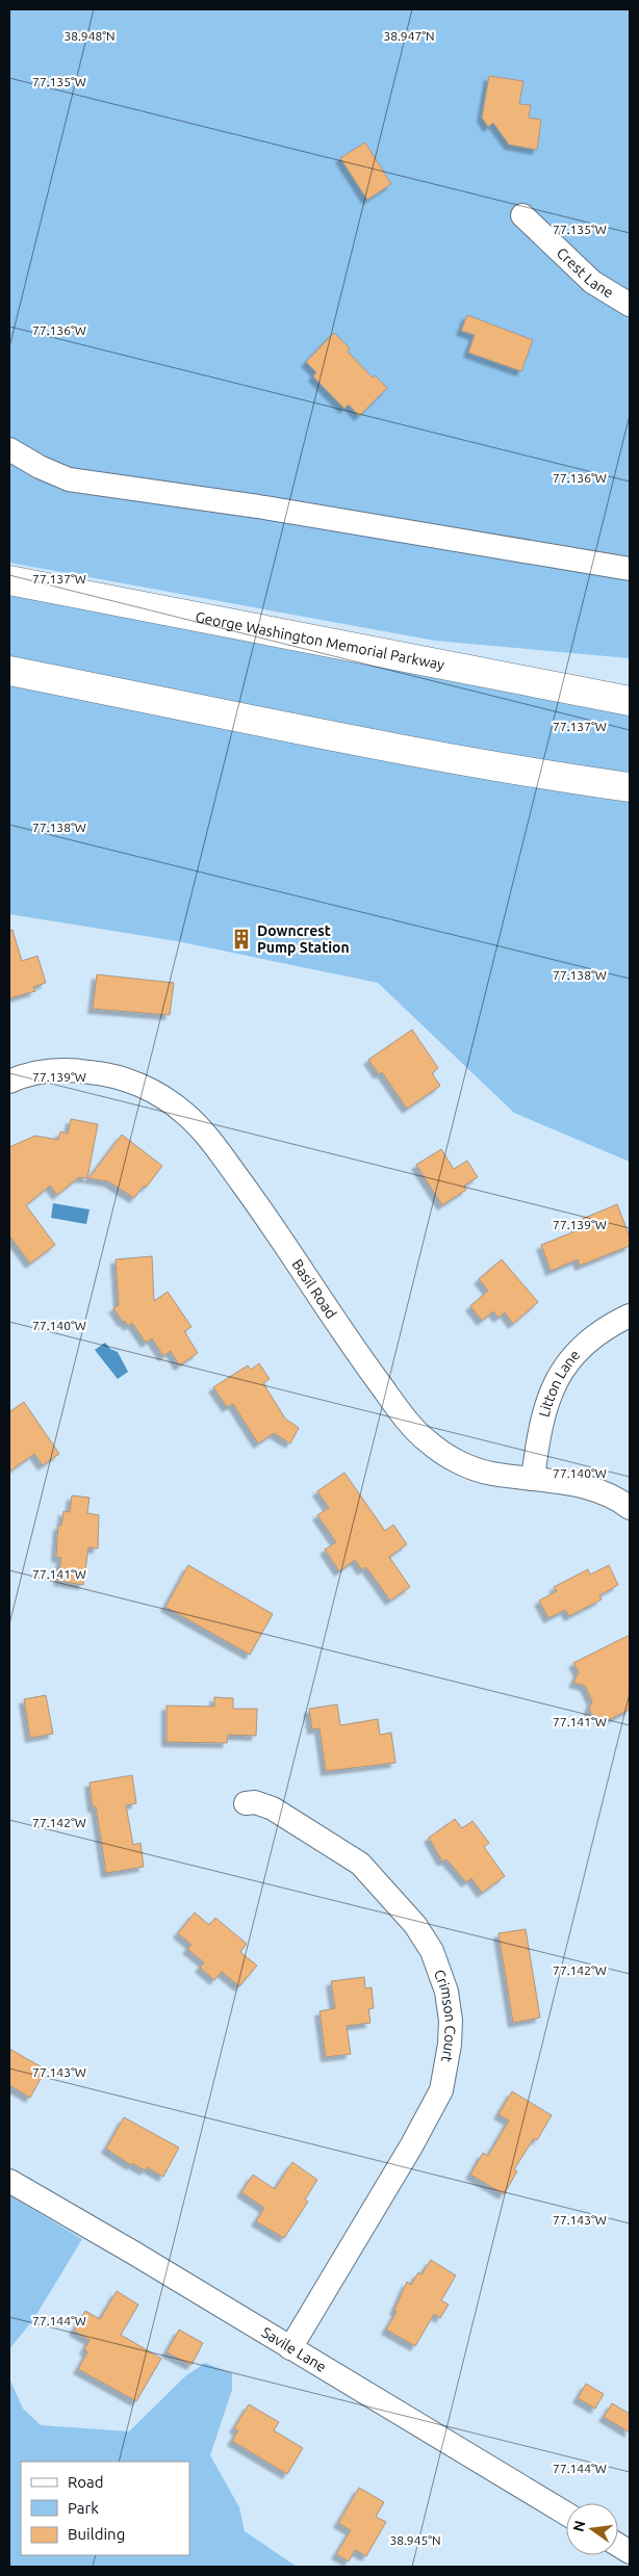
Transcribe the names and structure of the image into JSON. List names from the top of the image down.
{
  "streets": {
    "highway": ["George Washington Memorial Parkway"],
    "street": [
      "Crest Lane",
      "Basil Road",
      "Litton Lane",
      "Crimson Court",
      "Savile Lane"
    ]
  },
  "crossings": [
    ["Basil Road", "Litton Lane"],
    ["Crimson Court", "Savile Lane"]
  ],
  "places": {
    "building": ["Downcrest Pump Station"]
  },
  "legend": ["Road", "Park", "Building"],
  "north": "left",
  "coordinates": [
    "38.948°N",
    "38.947°N",
    "77.135°W",
    "77.136°W",
    "77.137°W",
    "77.138°W",
    "77.139°W",
    "77.140°W",
    "77.141°W",
    "77.142°W",
    "77.143°W",
    "77.144°W",
    "38.945°N"
  ]
}
